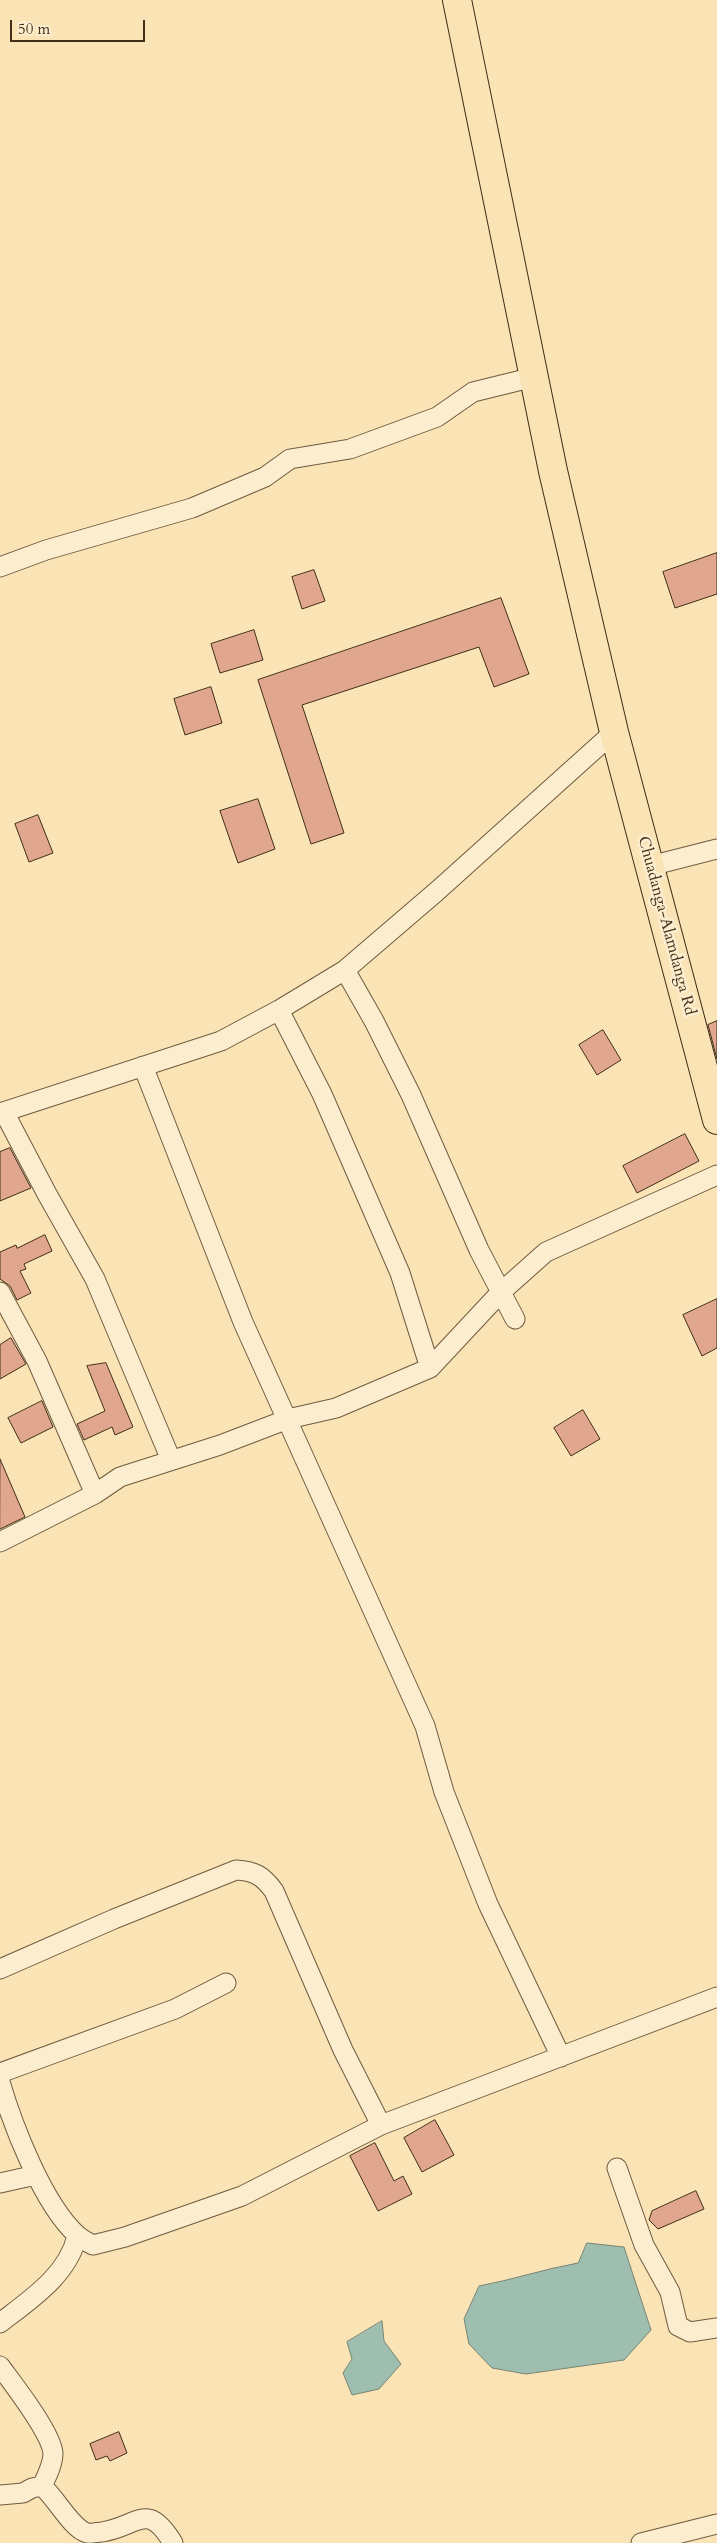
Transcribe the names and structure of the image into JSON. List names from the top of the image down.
{
  "streets": {
    "main road": ["Chuadanga-Alamdanga Rd"]
  },
  "scale_bar": "50 m"
}
